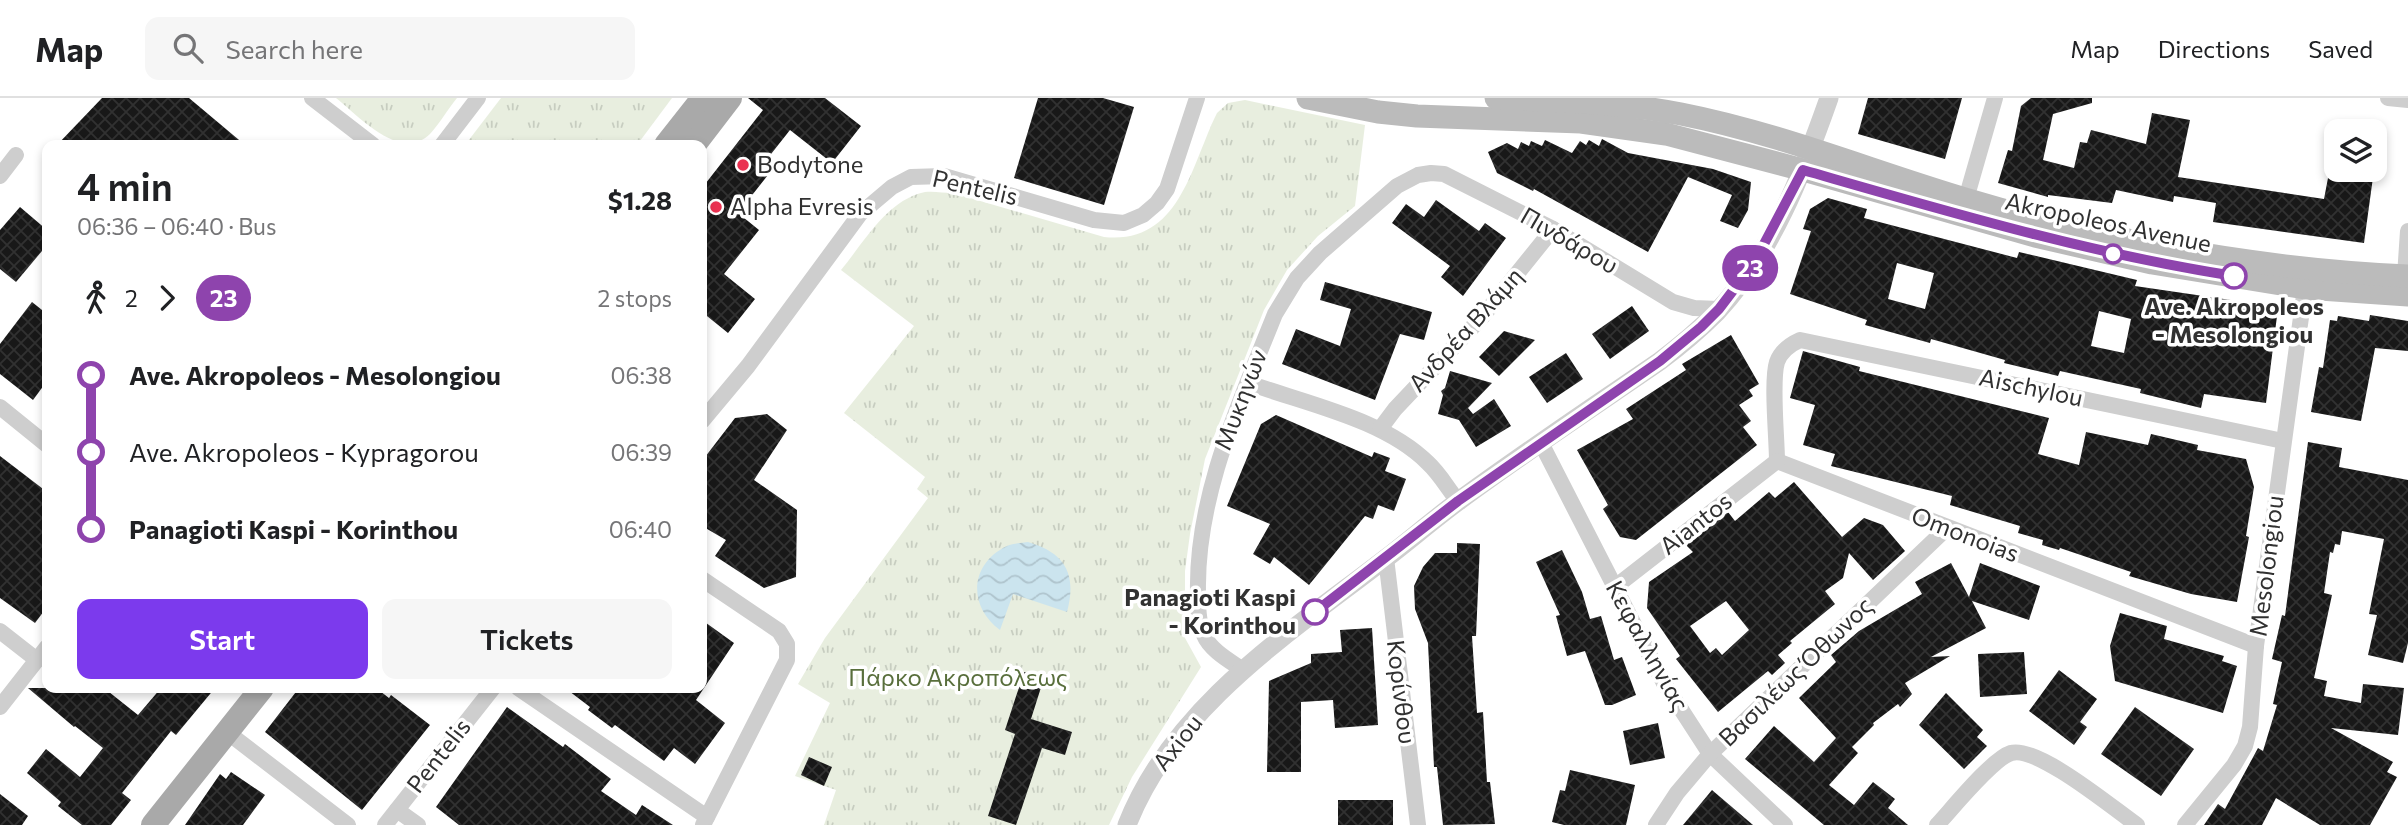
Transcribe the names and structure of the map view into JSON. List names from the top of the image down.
{
  "streets": {
    "main road": ["Akropoleos Avenue"],
    "street": [
      "Pentelis",
      "Πινδάρου",
      "Ανδρέα Βλάμη",
      "Aischylou",
      "Μυκηνών",
      "Aiantos",
      "Omonoias",
      "Mesolongiou",
      "Κεφαλληνίας",
      "Βασιλέως Όθωνος",
      "Κορίνθου",
      "Axiou"
    ]
  },
  "crossings": [
    ["Akropoleos Avenue", "Mesolongiou"],
    ["Akropoleos Avenue", "Axiou"],
    ["Πινδάρου", "Ανδρέα Βλάμη"],
    ["Πινδάρου", "Μυκηνών"],
    ["Πινδάρου", "Axiou"],
    ["Aischylou", "Aiantos"],
    ["Aischylou", "Omonoias"],
    ["Aischylou", "Mesolongiou"],
    ["Μυκηνών", "Axiou"],
    ["Aiantos", "Omonoias"],
    ["Aiantos", "Κεφαλληνίας"],
    ["Omonoias", "Mesolongiou"],
    ["Omonoias", "Βασιλέως Όθωνος"],
    ["Κεφαλληνίας", "Βασιλέως Όθωνος"],
    ["Κεφαλληνίας", "Axiou"],
    ["Κορίνθου", "Axiou"]
  ],
  "parks": ["Πάρκο Ακροπόλεως"],
  "places": [
    "Bodytone",
    "Alpha Evresis",
    "Ave. Akropoleos - Mesolongiou",
    "Panagioti Kaspi - Korinthou"
  ],
  "lines": ["bus line 23"],
  "page": {
    "header": "Map",
    "search": "Search here",
    "nav": ["Map", "Directions", "Saved"],
    "on_map": "23",
    "heading": ["4 min", "06:36 – 06:40 · Bus", "$1.28"],
    "legs": ["2", "23", "2 stops"],
    "list": [
      {
        "name": "Ave. Akropoleos - Mesolongiou",
        "value": "06:38"
      },
      {
        "name": "Ave. Akropoleos - Kypragorou",
        "value": "06:39"
      },
      {
        "name": "Panagioti Kaspi - Korinthou",
        "value": "06:40"
      }
    ],
    "buttons": ["Start", "Tickets"]
  }
}
